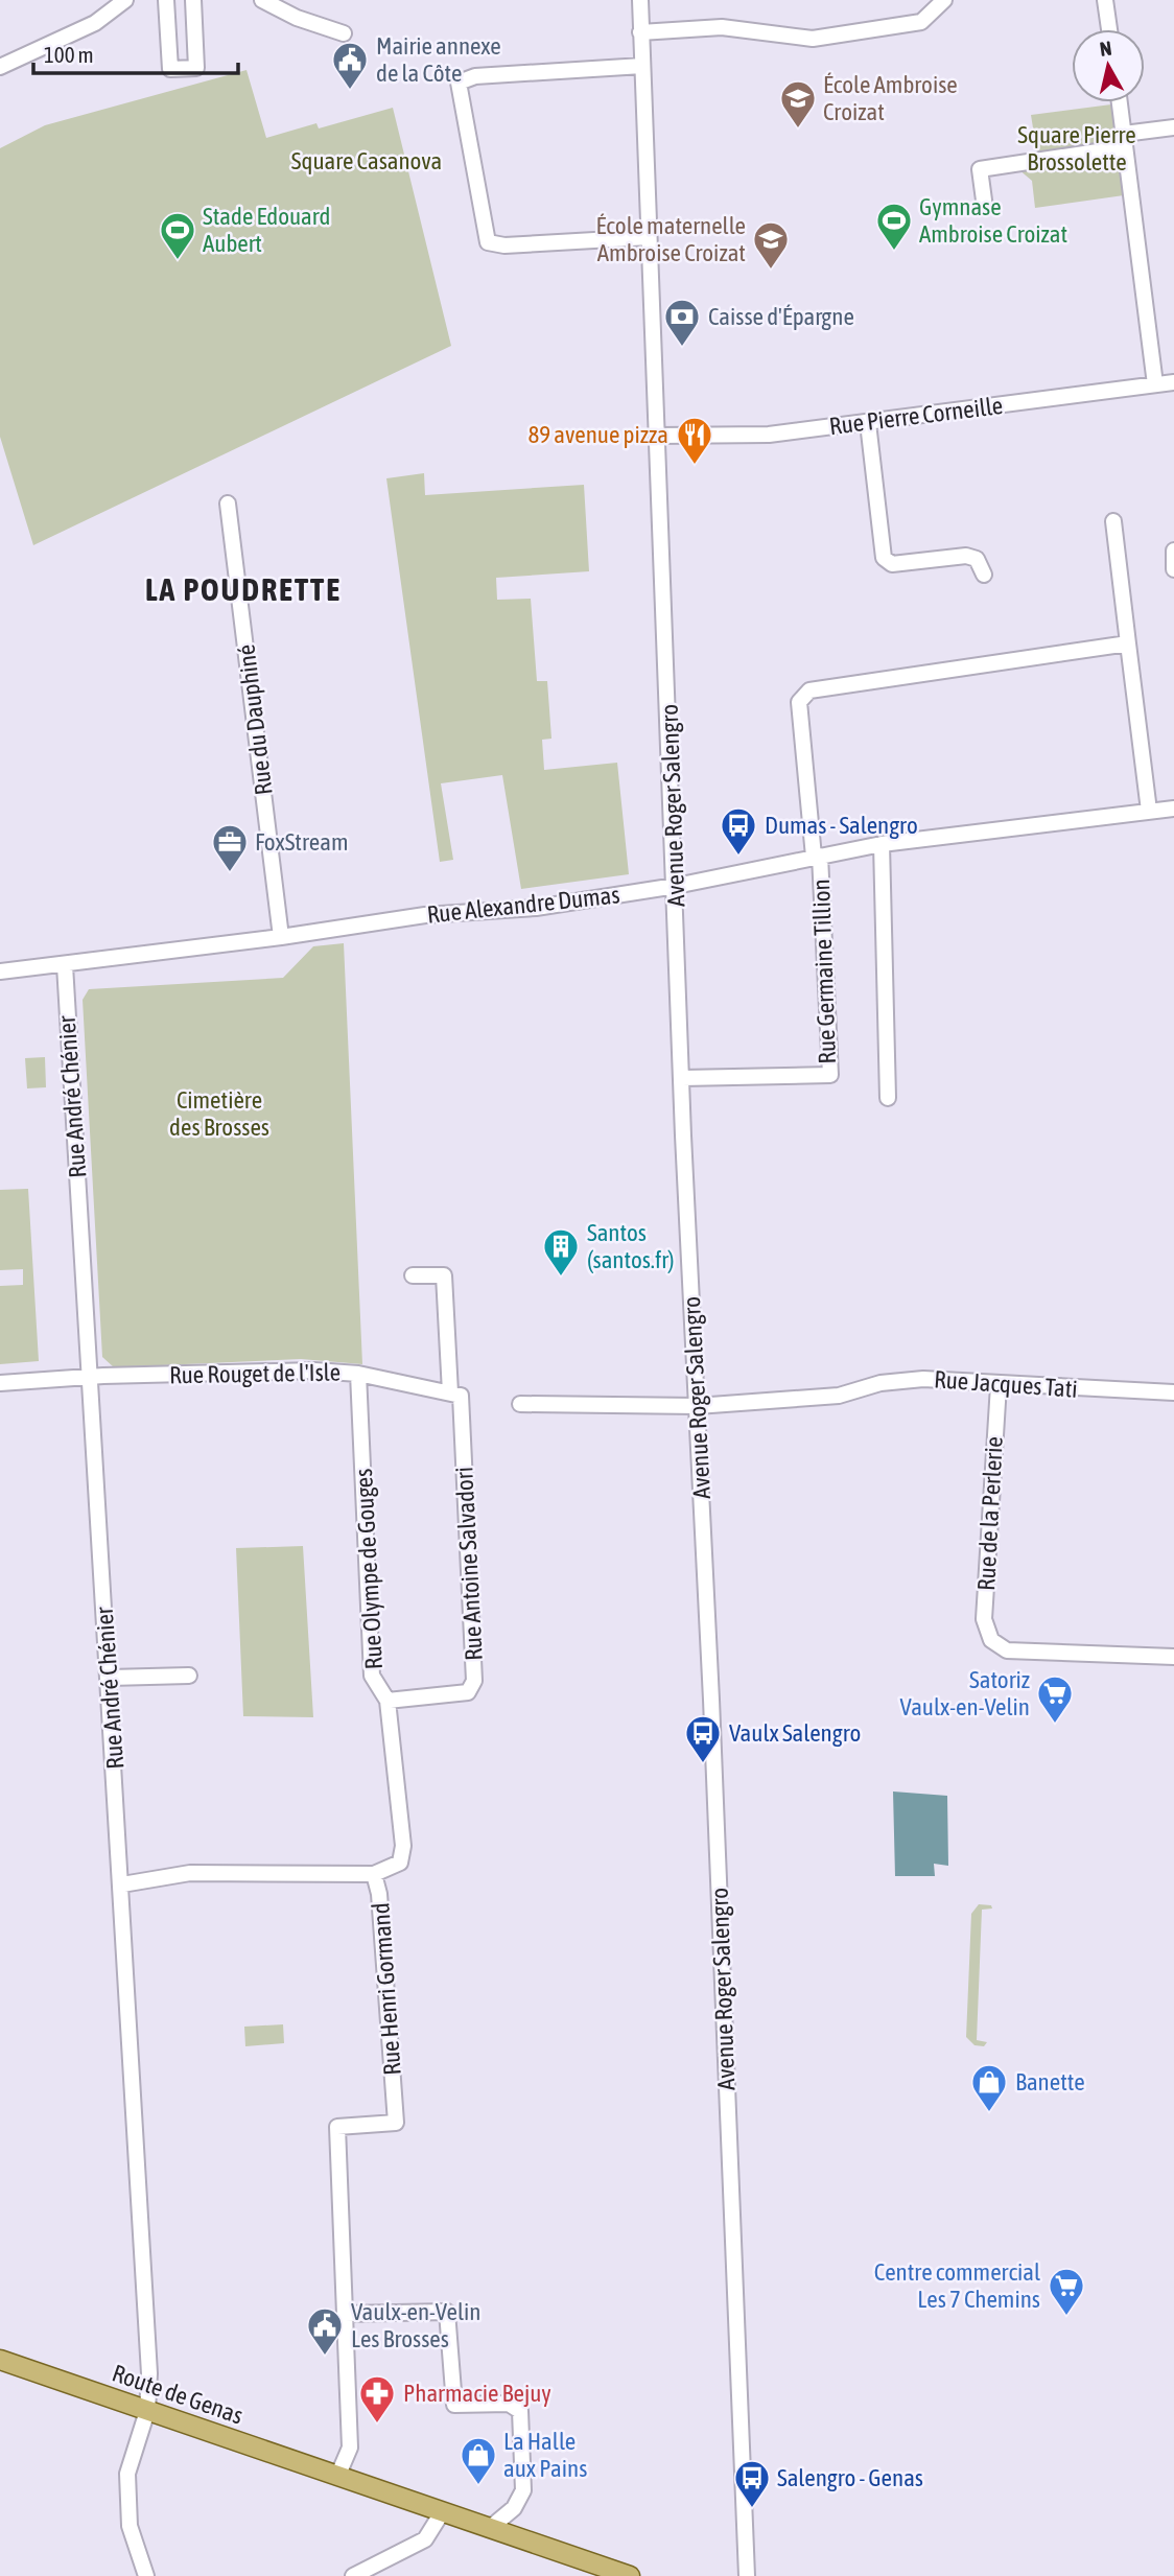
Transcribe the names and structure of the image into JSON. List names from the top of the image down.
{
  "streets": {
    "main road": ["Route de Genas"],
    "street": [
      "Rue Pierre Corneille",
      "Rue du Dauphiné",
      "Avenue Roger Salengro",
      "Rue Alexandre Dumas",
      "Rue Germaine Tillion",
      "Rue André Chénier",
      "Rue Rouget de l'Isle",
      "Rue Jacques Tati",
      "Rue de la Perlerie",
      "Rue Antoine Salvadori",
      "Rue Olympe de Gouges",
      "Rue Henri Gormand"
    ]
  },
  "crossings": [
    ["Rue Pierre Corneille", "Avenue Roger Salengro"],
    ["Rue du Dauphiné", "Rue Alexandre Dumas"],
    ["Avenue Roger Salengro", "Rue Alexandre Dumas"],
    ["Avenue Roger Salengro", "Rue Germaine Tillion"],
    ["Avenue Roger Salengro", "Rue Jacques Tati"],
    ["Rue Alexandre Dumas", "Rue Germaine Tillion"],
    ["Rue Alexandre Dumas", "Rue André Chénier"],
    ["Rue André Chénier", "Rue Rouget de l'Isle"],
    ["Rue André Chénier", "Rue Henri Gormand"],
    ["Rue André Chénier", "Route de Genas"],
    ["Rue Rouget de l'Isle", "Rue Antoine Salvadori"],
    ["Rue Rouget de l'Isle", "Rue Olympe de Gouges"],
    ["Rue Jacques Tati", "Rue de la Perlerie"],
    ["Rue Antoine Salvadori", "Rue Olympe de Gouges"],
    ["Rue Olympe de Gouges", "Rue Henri Gormand"]
  ],
  "districts": ["LA POUDRETTE"],
  "parks": ["Square Pierre Brossolette", "Square Casanova", "Cimetière des Brosses"],
  "places": {
    "public building": ["Mairie annexe de la Côte", "Vaulx-en-Velin Les Brosses"],
    "school or university": ["École Ambroise Croizat", "École maternelle Ambroise Croizat"],
    "sports": ["Gymnase Ambroise Croizat", "Stade Edouard Aubert"],
    "bank": ["Caisse d'Épargne"],
    "restaurant": ["89 avenue pizza"],
    "bus stop": ["Dumas - Salengro", "Vaulx Salengro", "Salengro - Genas"],
    "office": ["FoxStream"],
    "building": ["Santos (santos.fr)"],
    "supermarket": ["Satoriz Vaulx-en-Velin", "Centre commercial Les 7 Chemins"],
    "shop": ["Banette", "La Halle aux Pains"],
    "pharmacy": ["Pharmacie Bejuy"]
  },
  "scale_bar": "100 m",
  "north": "top"
}
